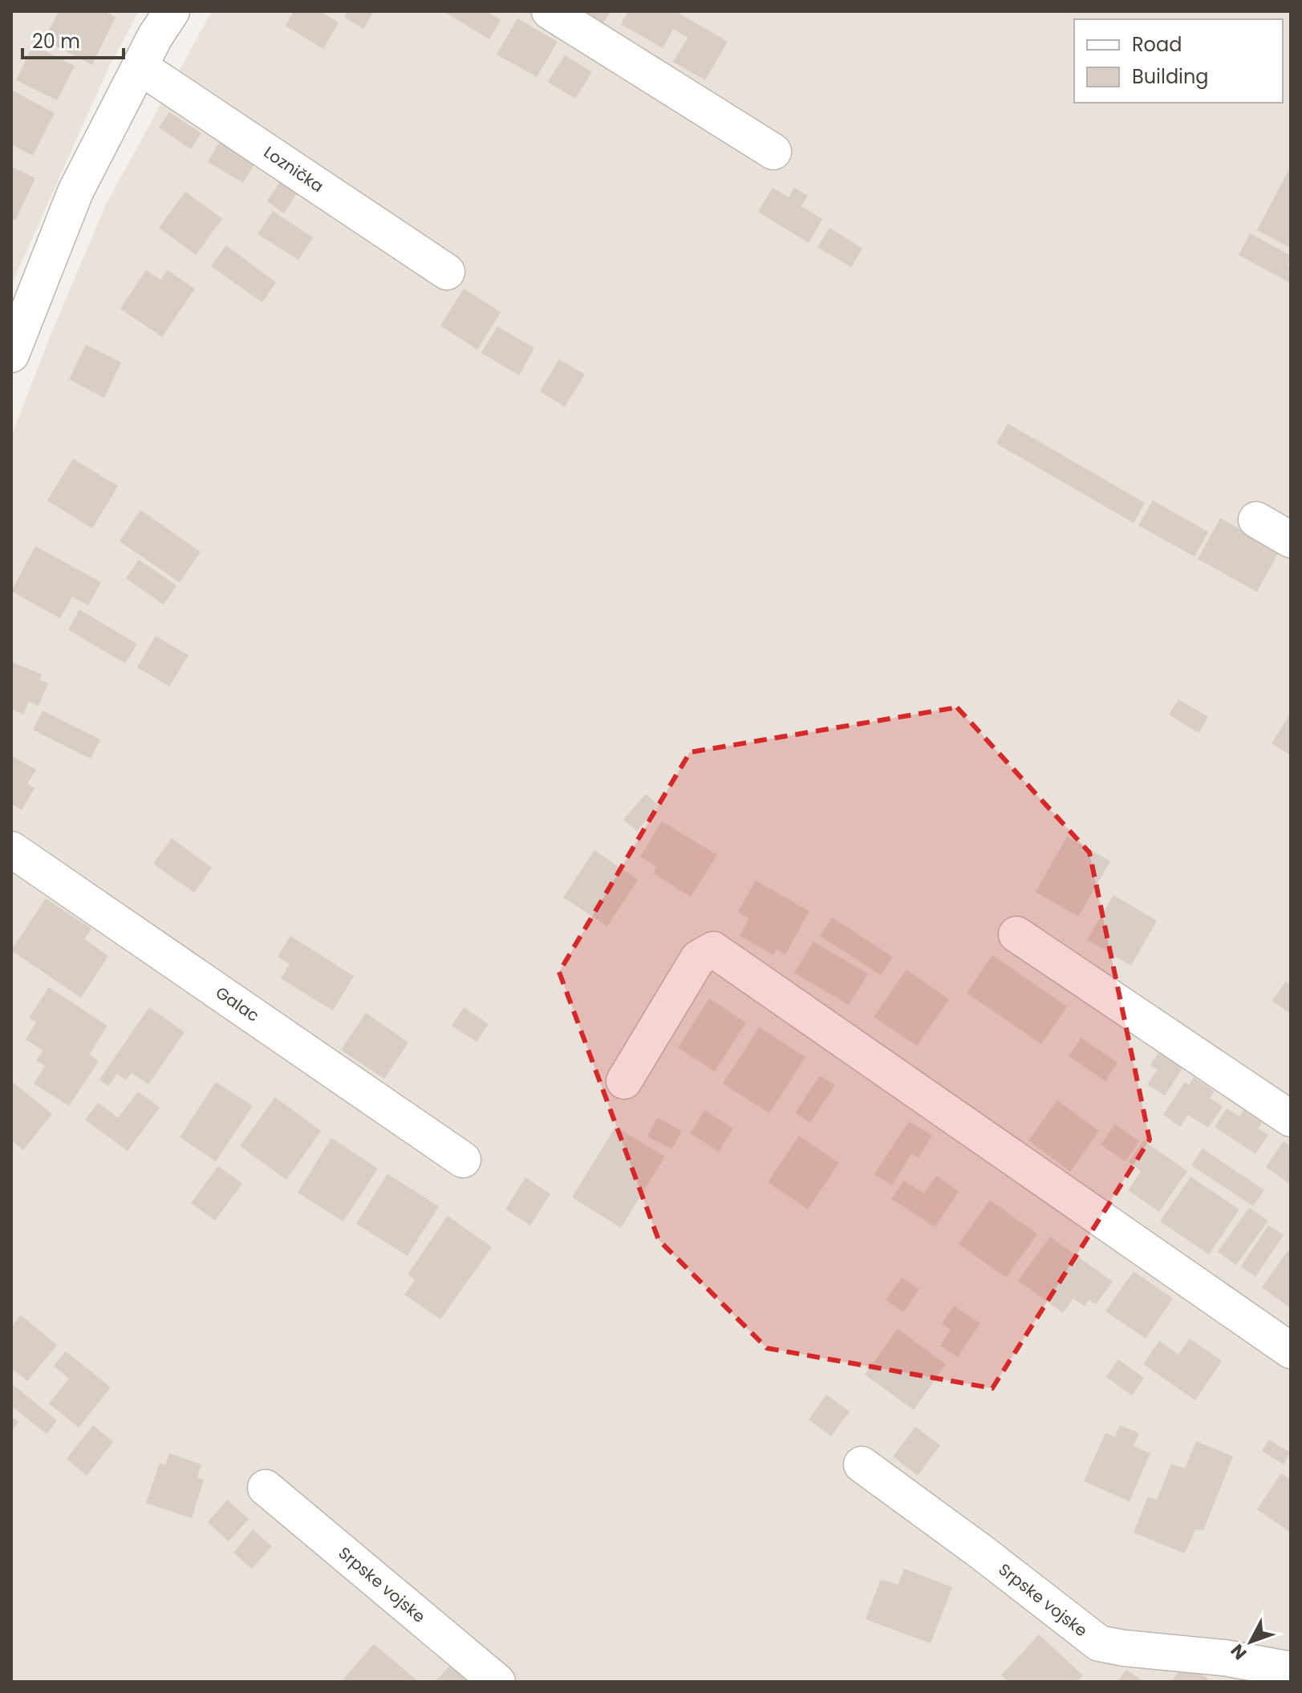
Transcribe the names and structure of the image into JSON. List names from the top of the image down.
{
  "streets": {
    "street": ["Loznička", "Galac", "Srpske vojske"]
  },
  "legend": ["Road", "Building"],
  "scale_bar": "20 m",
  "north": "bottom left"
}
